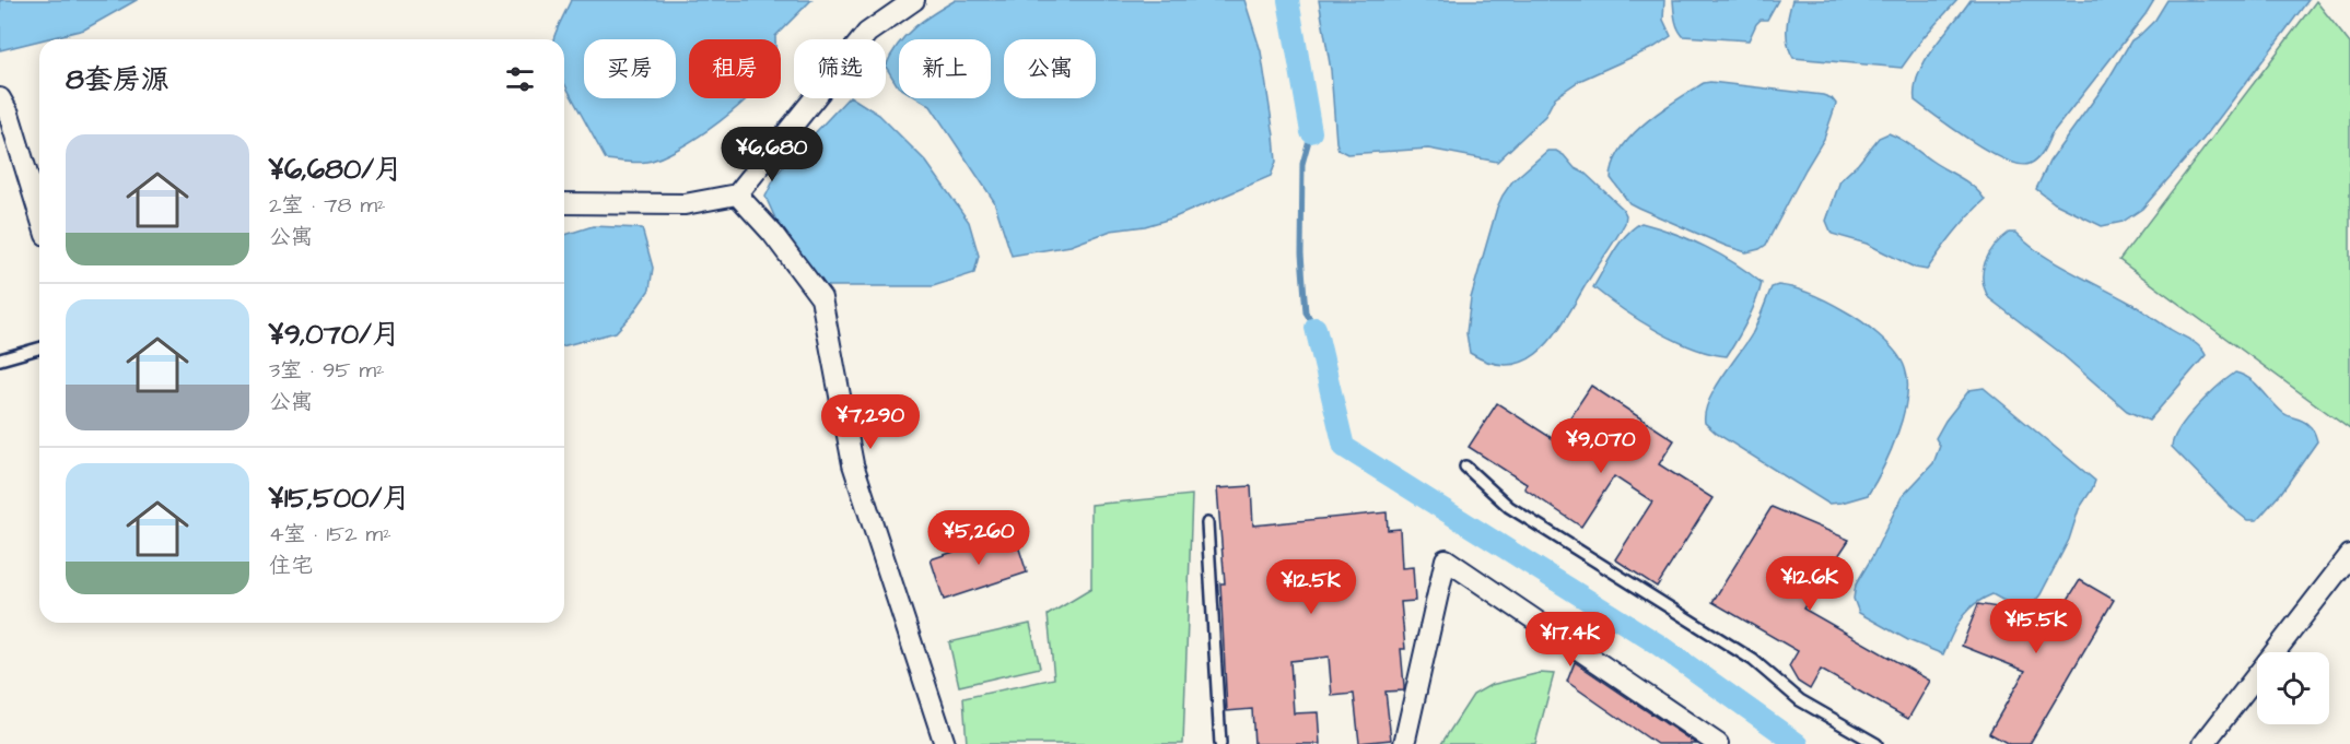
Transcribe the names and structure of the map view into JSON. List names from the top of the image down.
{
  "page": {
    "chip": [
      "买房",
      "租房",
      "筛选",
      "新上",
      "公寓"
    ],
    "heading": "8套房源",
    "list": [
      {
        "name": "¥6,680/月",
        "note": "2室 · 78 m² · 公寓"
      },
      {
        "name": "¥9,070/月",
        "note": "3室 · 95 m² · 公寓"
      },
      {
        "name": "¥15,500/月",
        "note": "4室 · 152 m² · 住宅"
      }
    ],
    "price": [
      "¥6,680",
      "¥7,290",
      "¥9,070",
      "¥5,260",
      "¥12.6K",
      "¥12.5K",
      "¥15.5K",
      "¥17.4K"
    ]
  }
}
